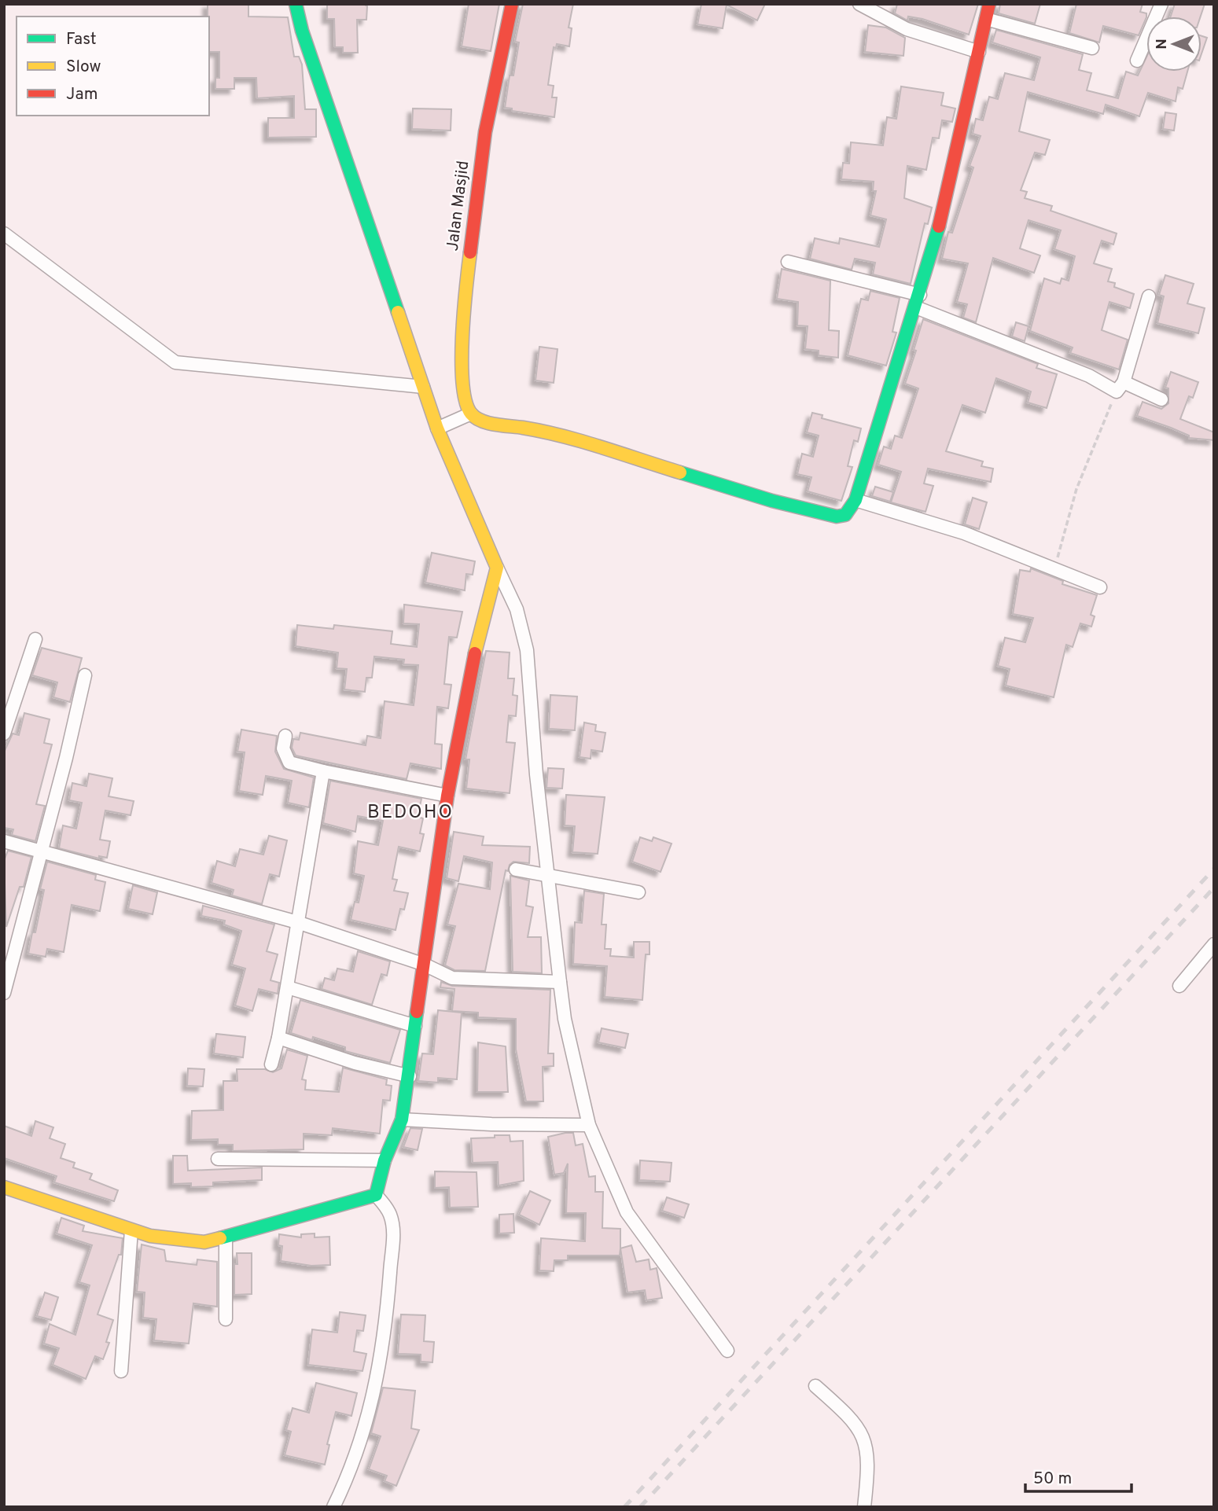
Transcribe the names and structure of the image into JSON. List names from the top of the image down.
{
  "streets": {
    "street": ["Jalan Masjid"]
  },
  "districts": ["BEDOHO"],
  "legend": ["Fast", "Slow", "Jam"],
  "scale_bar": "50 m",
  "north": "left"
}
